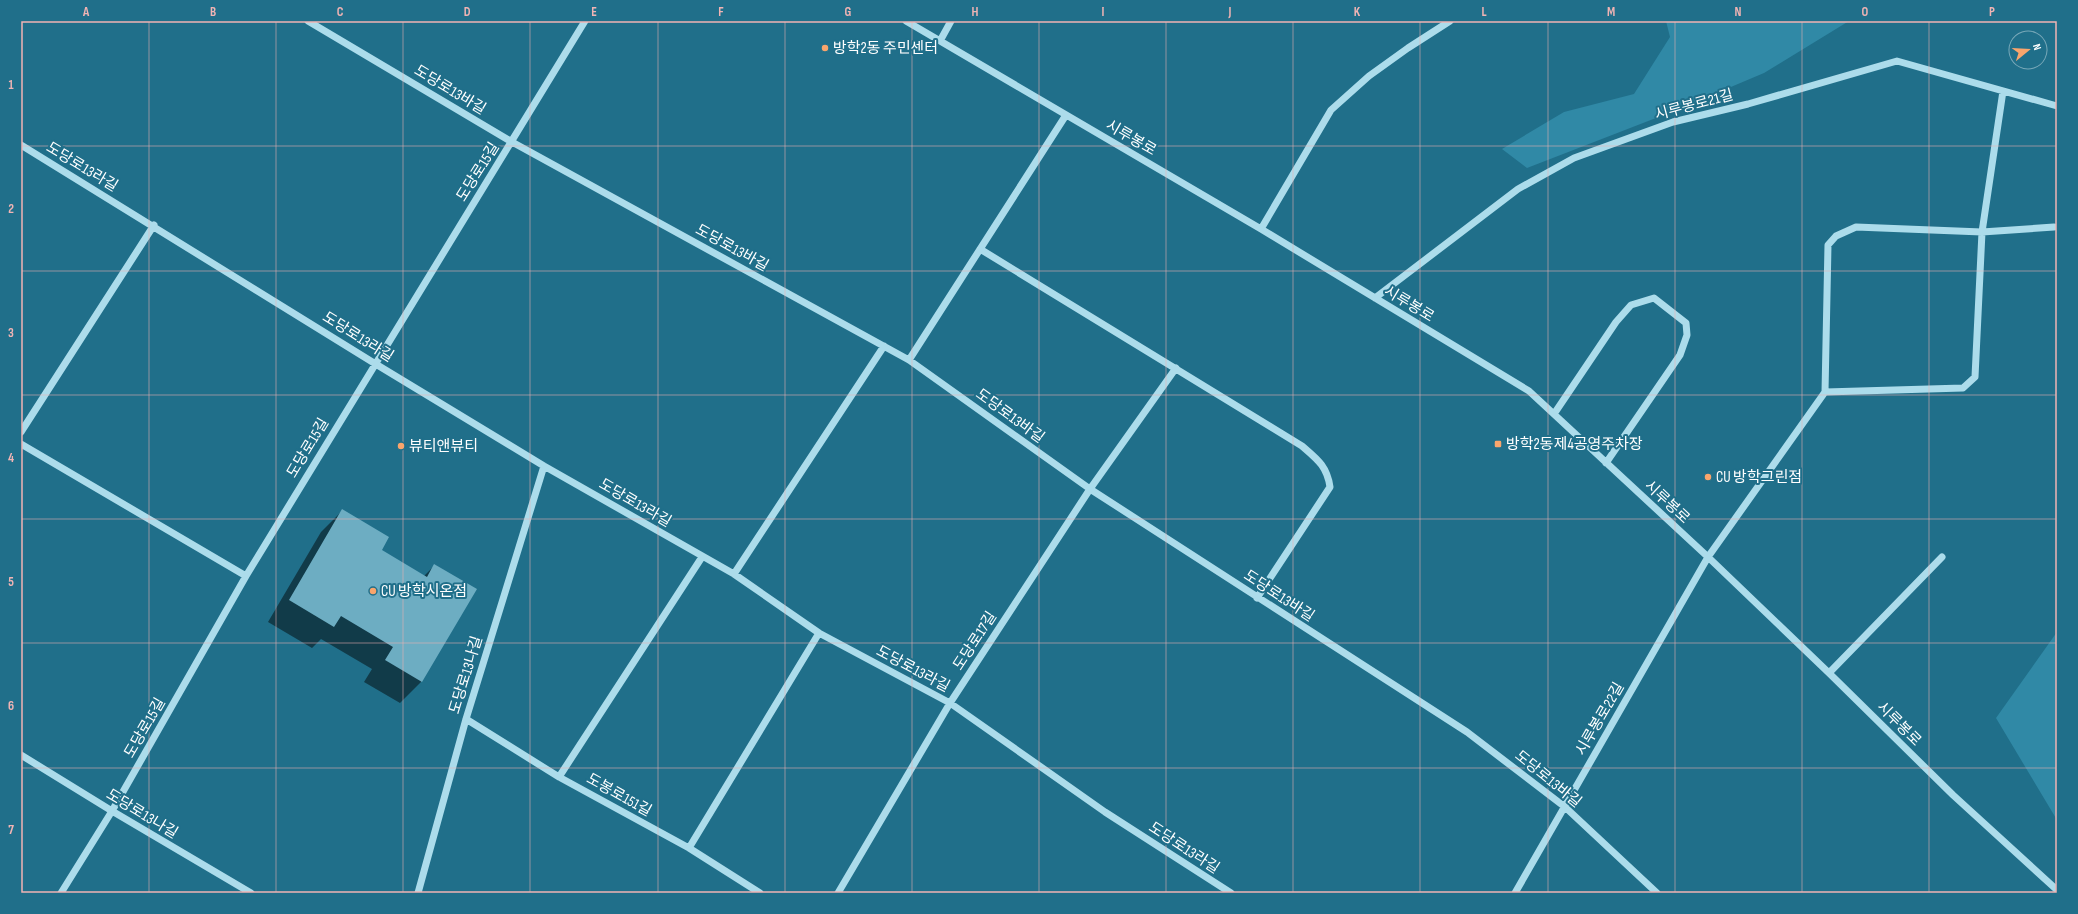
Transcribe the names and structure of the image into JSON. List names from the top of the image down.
{
  "streets": {
    "street": [
      "도당로13바길",
      "시루봉로21길",
      "시루봉로",
      "도당로13라길",
      "도당로15길",
      "도당로17길",
      "도당로13나길",
      "시루봉로22길",
      "도봉로151길"
    ]
  },
  "crossings": [
    ["도당로13바길", "도당로15길"],
    ["도당로13바길", "도당로17길"],
    ["도당로13바길", "시루봉로22길"],
    ["시루봉로21길", "시루봉로"],
    ["시루봉로", "시루봉로22길"],
    ["도당로13라길", "도당로15길"],
    ["도당로13라길", "도당로17길"],
    ["도당로13라길", "도당로13나길"],
    ["도당로15길", "도당로13나길"],
    ["도당로13나길", "도봉로151길"]
  ],
  "places": {
    "other": [
      "방학2동 주민센터",
      "뷰티앤뷰티",
      "CU 방학그린점",
      "CU 방학시온점"
    ],
    "transit": ["방학2동제4공영주차장"]
  },
  "north": "right",
  "grid": {
    "columns": [
      "A",
      "B",
      "C",
      "D",
      "E",
      "F",
      "G",
      "H",
      "I",
      "J",
      "K",
      "L",
      "M",
      "N",
      "O",
      "P"
    ],
    "rows": [
      "1",
      "2",
      "3",
      "4",
      "5",
      "6",
      "7"
    ]
  }
}
